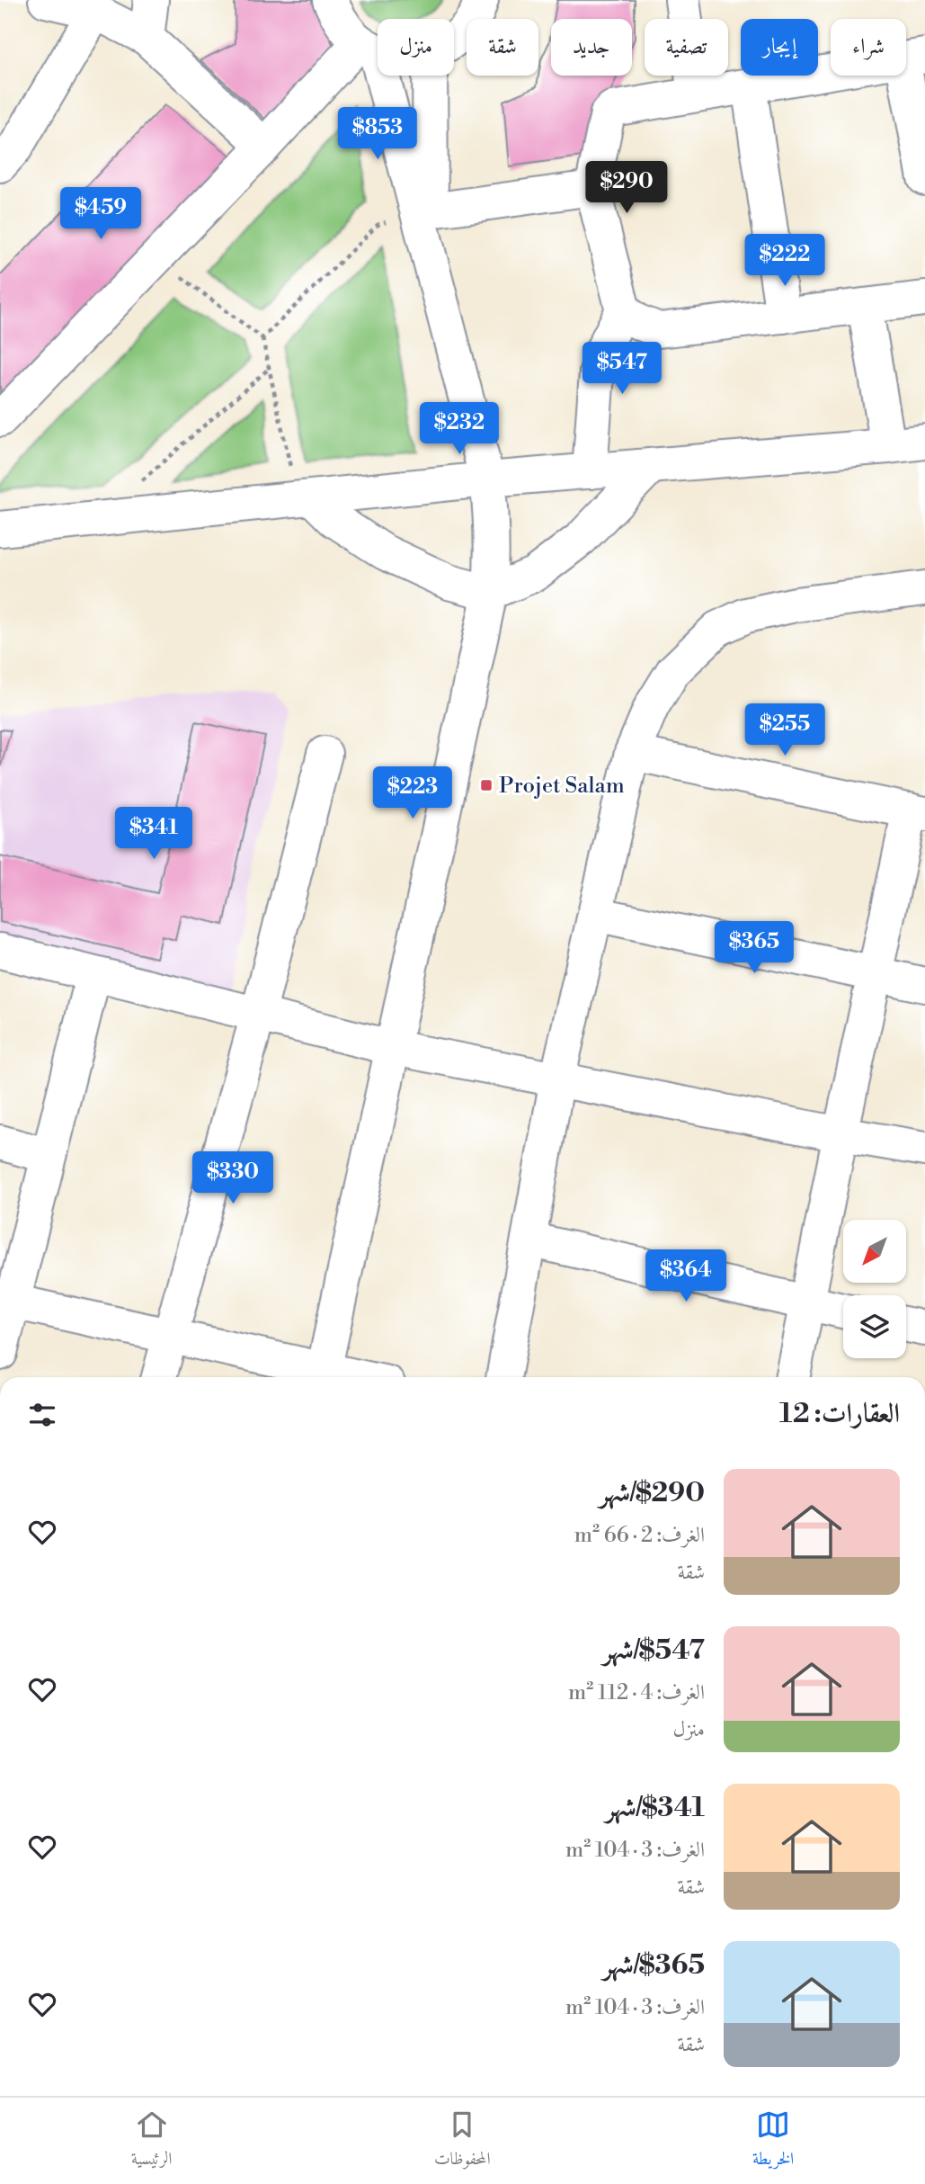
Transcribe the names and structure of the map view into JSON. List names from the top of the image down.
{
  "places": {
    "transit": ["Projet Salam"]
  },
  "north": "bottom left",
  "page": {
    "chip": [
      "شراء",
      "إيجار",
      "تصفية",
      "جديد",
      "شقة",
      "منزل"
    ],
    "price": [
      "$853",
      "$290",
      "$459",
      "$222",
      "$547",
      "$232",
      "$255",
      "$223",
      "$341",
      "$365",
      "$330",
      "$364"
    ],
    "heading": "العقارات: 12",
    "list": [
      {
        "name": "$290/شهر",
        "note": "الغرف: 2 · 66 m² · شقة"
      },
      {
        "name": "$547/شهر",
        "note": "الغرف: 4 · 112 m² · منزل"
      },
      {
        "name": "$341/شهر",
        "note": "الغرف: 3 · 104 m² · شقة"
      },
      {
        "name": "$365/شهر",
        "note": "الغرف: 3 · 104 m² · شقة"
      }
    ],
    "tabs": ["الخريطة", "المحفوظات", "الرئيسية"]
  }
}
